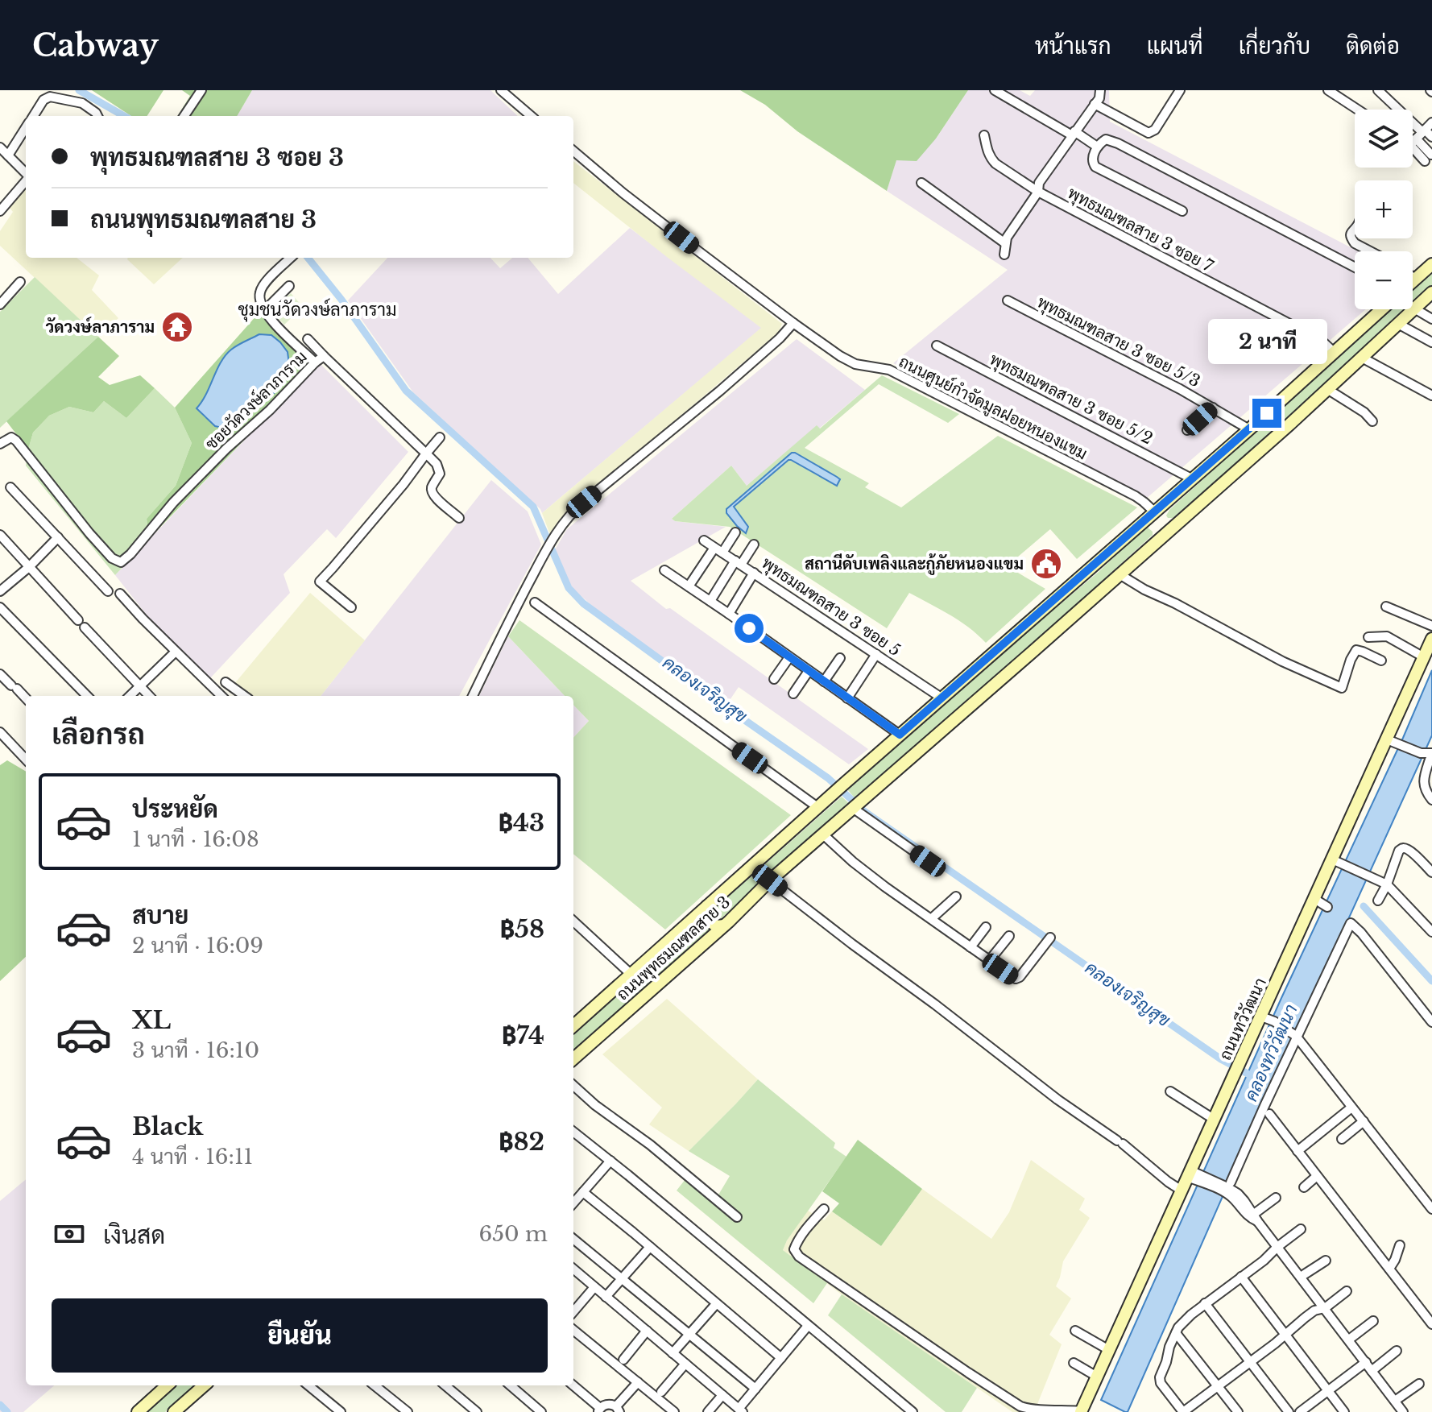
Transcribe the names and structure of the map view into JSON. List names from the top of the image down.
{
  "streets": {
    "main road": ["ถนนพุทธมณฑลสาย 3", "ถนนทวีวัฒนา"],
    "street": [
      "พุทธมณฑลสาย 3 ซอย 7",
      "พุทธมณฑลสาย 3 ซอย 5/3",
      "พุทธมณฑลสาย 3 ซอย 5/2",
      "ซอยวัดวงษ์ลาภาราม",
      "ถนนศูนย์กำจัดมูลฝอยหนองแขม",
      "พุทธมณฑลสาย 3 ซอย 5"
    ]
  },
  "crossings": [
    ["พุทธมณฑลสาย 3 ซอย 7", "ถนนพุทธมณฑลสาย 3"],
    ["พุทธมณฑลสาย 3 ซอย 5/3", "ถนนพุทธมณฑลสาย 3"],
    ["พุทธมณฑลสาย 3 ซอย 5/2", "ถนนพุทธมณฑลสาย 3"],
    ["ถนนศูนย์กำจัดมูลฝอยหนองแขม", "ถนนพุทธมณฑลสาย 3"],
    ["พุทธมณฑลสาย 3 ซอย 5", "ถนนพุทธมณฑลสาย 3"]
  ],
  "districts": ["ชุมชนวัดวงษ์ลาภาราม"],
  "water": ["คลองเจริญสุข", "คลองทวีวัฒนา"],
  "places": {
    "temple": ["วัดวงษ์ลาภาราม"],
    "public building": ["สถานีดับเพลิงและกู้ภัยหนองแขม"]
  },
  "page": {
    "header": "Cabway",
    "nav": [
      "หน้าแรก",
      "แผนที่",
      "เกี่ยวกับ",
      "ติดต่อ"
    ],
    "map_buttons": ["+", "−"],
    "banner": ["พุทธมณฑลสาย 3 ซอย 3", "ถนนพุทธมณฑลสาย 3"],
    "bubble": "2 นาที",
    "heading": "เลือกรถ",
    "list": [
      {
        "name": "ประหยัด",
        "note": "1 นาที · 16:08",
        "value": "฿43"
      },
      {
        "name": "สบาย",
        "note": "2 นาที · 16:09",
        "value": "฿58"
      },
      {
        "name": "XL",
        "note": "3 นาที · 16:10",
        "value": "฿74"
      },
      {
        "name": "Black",
        "note": "4 นาที · 16:11",
        "value": "฿82"
      }
    ],
    "pay": ["เงินสด", "650 m"],
    "buttons": "ยืนยัน"
  }
}
